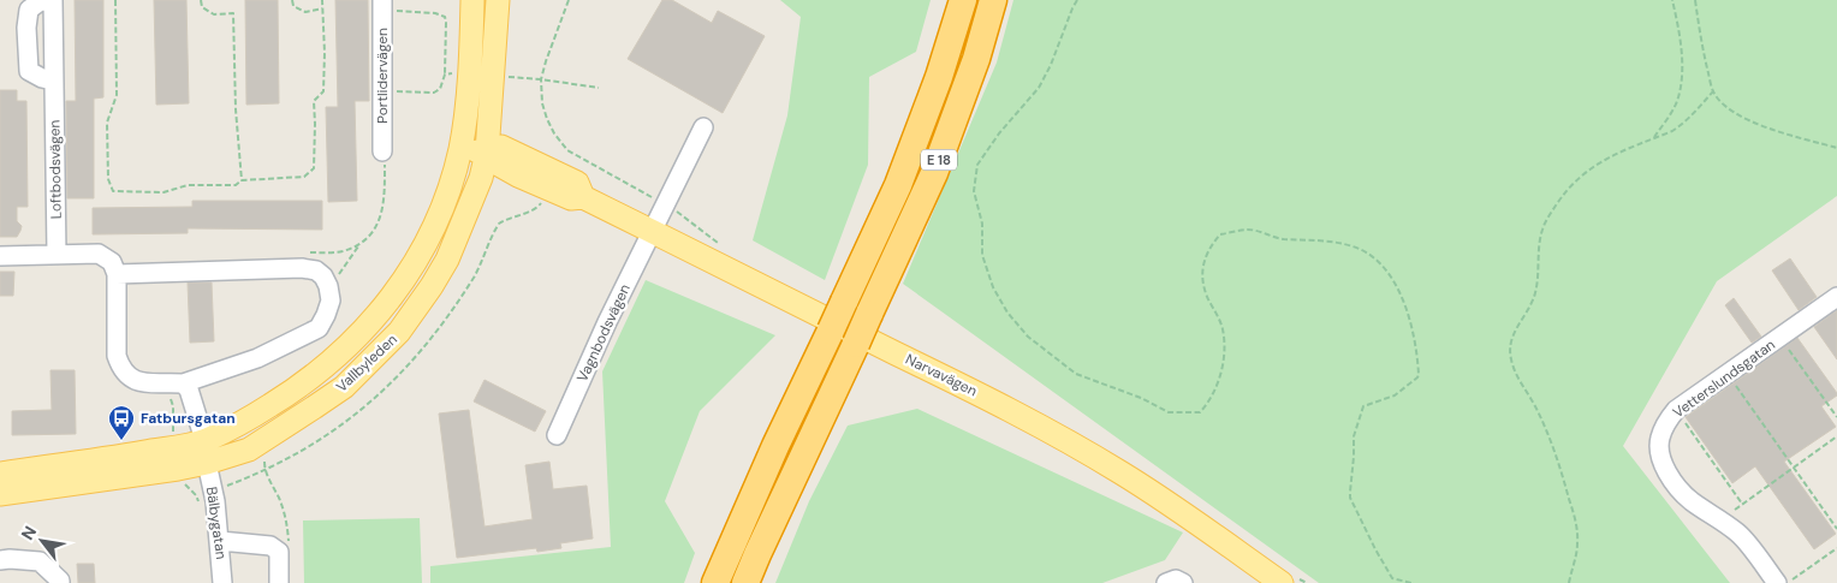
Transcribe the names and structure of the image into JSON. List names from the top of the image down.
{
  "streets": {
    "highway": ["E 18"],
    "main road": ["Vallbyleden", "Narvavägen"],
    "street": [
      "Portlidervägen",
      "Loftbodsvägen",
      "Vagnbodsvägen",
      "Vetterslundsgatan",
      "Bälbygatan"
    ]
  },
  "crossings": [
    ["Vagnbodsvägen", "Narvavägen"],
    ["Vallbyleden", "Narvavägen"],
    ["Vallbyleden", "Bälbygatan"]
  ],
  "places": {
    "bus stop": ["Fatbursgatan"]
  },
  "north": "top left"
}
